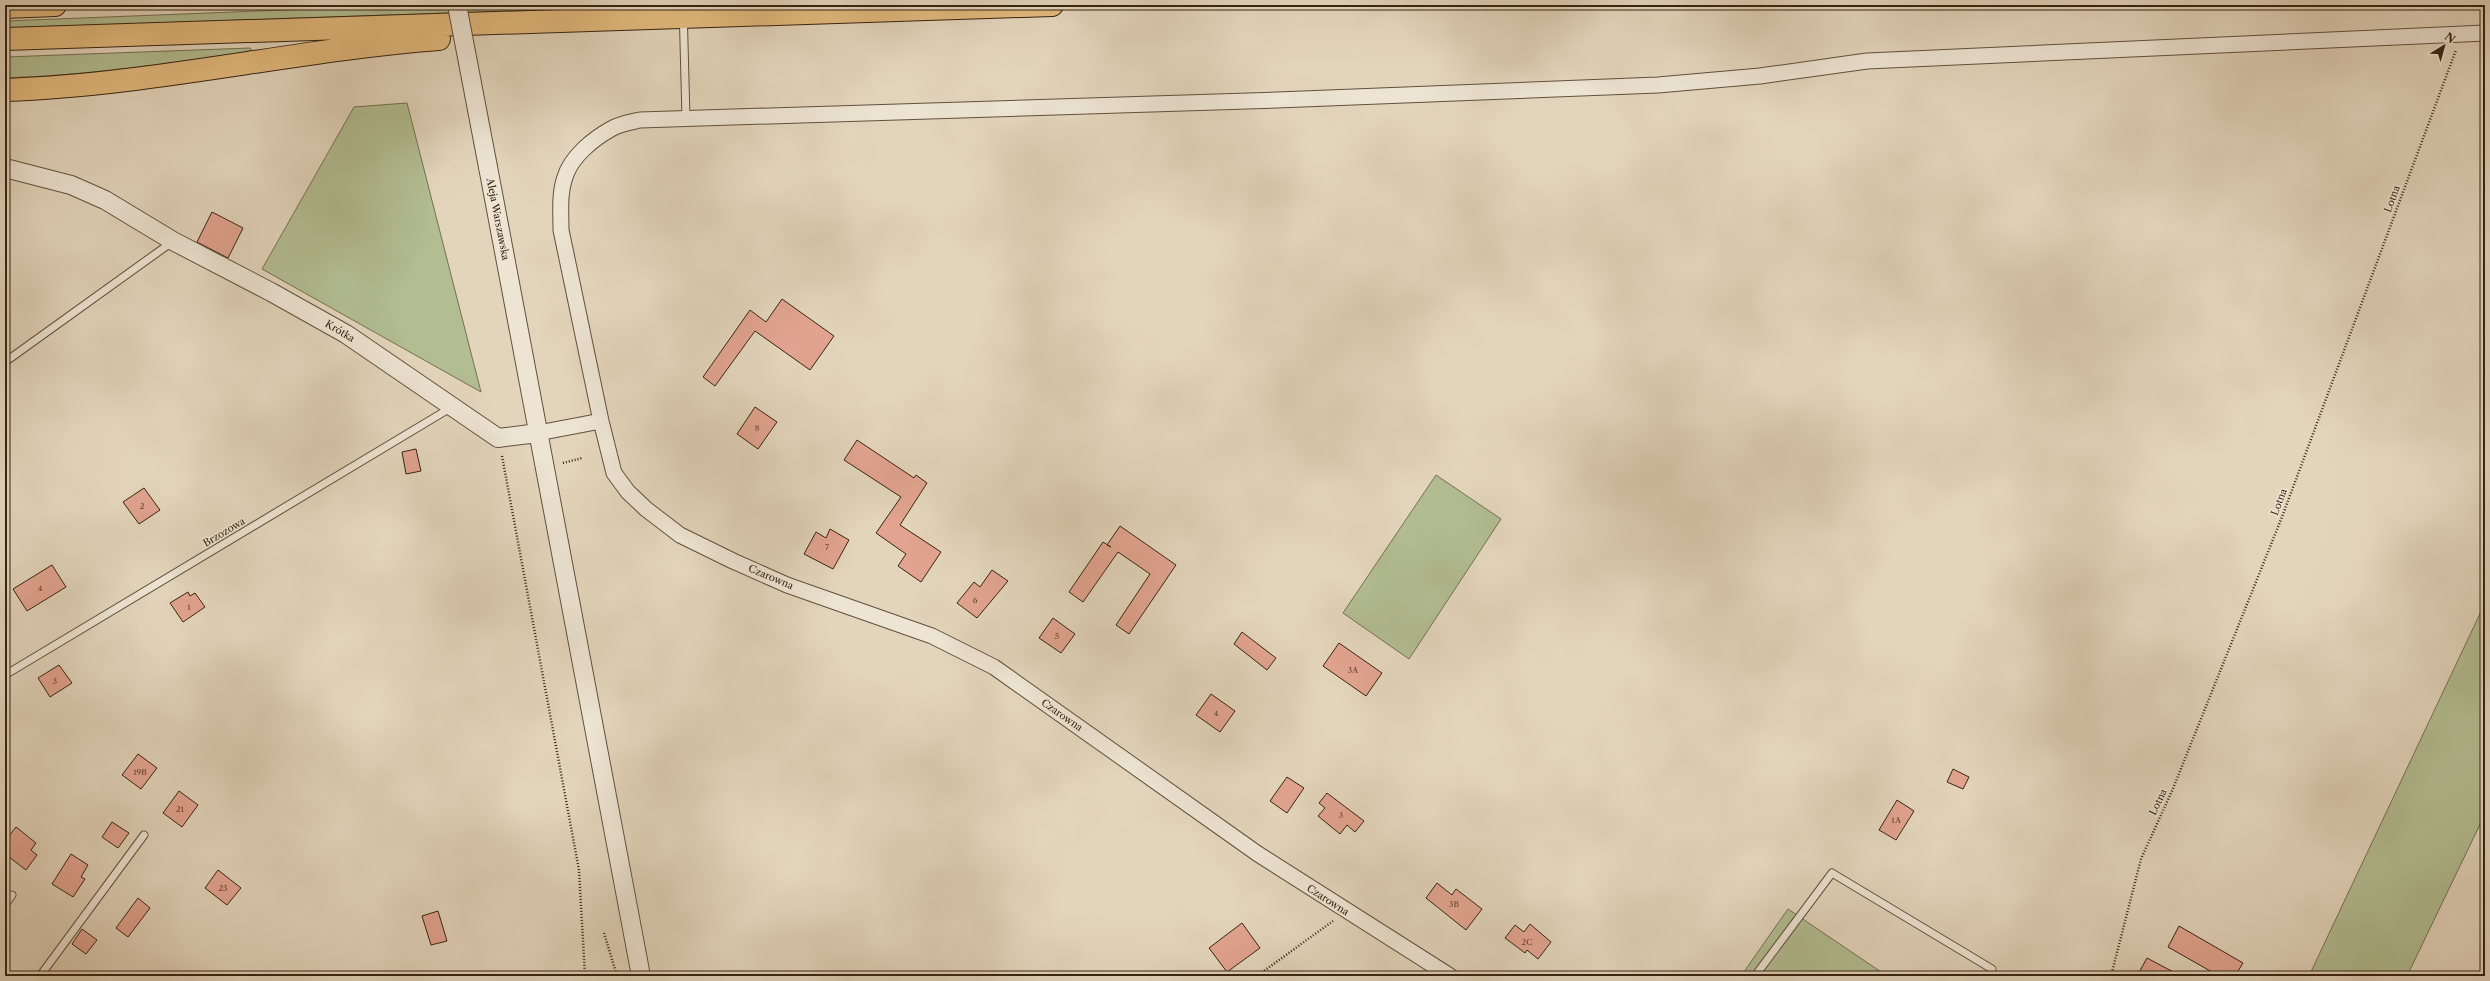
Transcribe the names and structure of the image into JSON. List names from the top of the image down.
{
  "streets": {
    "street": ["Aleja Warszawska", "Krótka", "Czarowna"],
    "lane": ["Brzozowa"],
    "path": ["Lotna"]
  },
  "crossings": [
    ["Lotna", "Czarowna"],
    ["Krótka", "Brzozowa"]
  ],
  "house_numbers": [
    "8",
    "2",
    "7",
    "4",
    "6",
    "1",
    "5",
    "3A",
    "3",
    "4",
    "19B",
    "21",
    "3",
    "1A",
    "23",
    "3B",
    "2C"
  ],
  "north": "top right"
}
